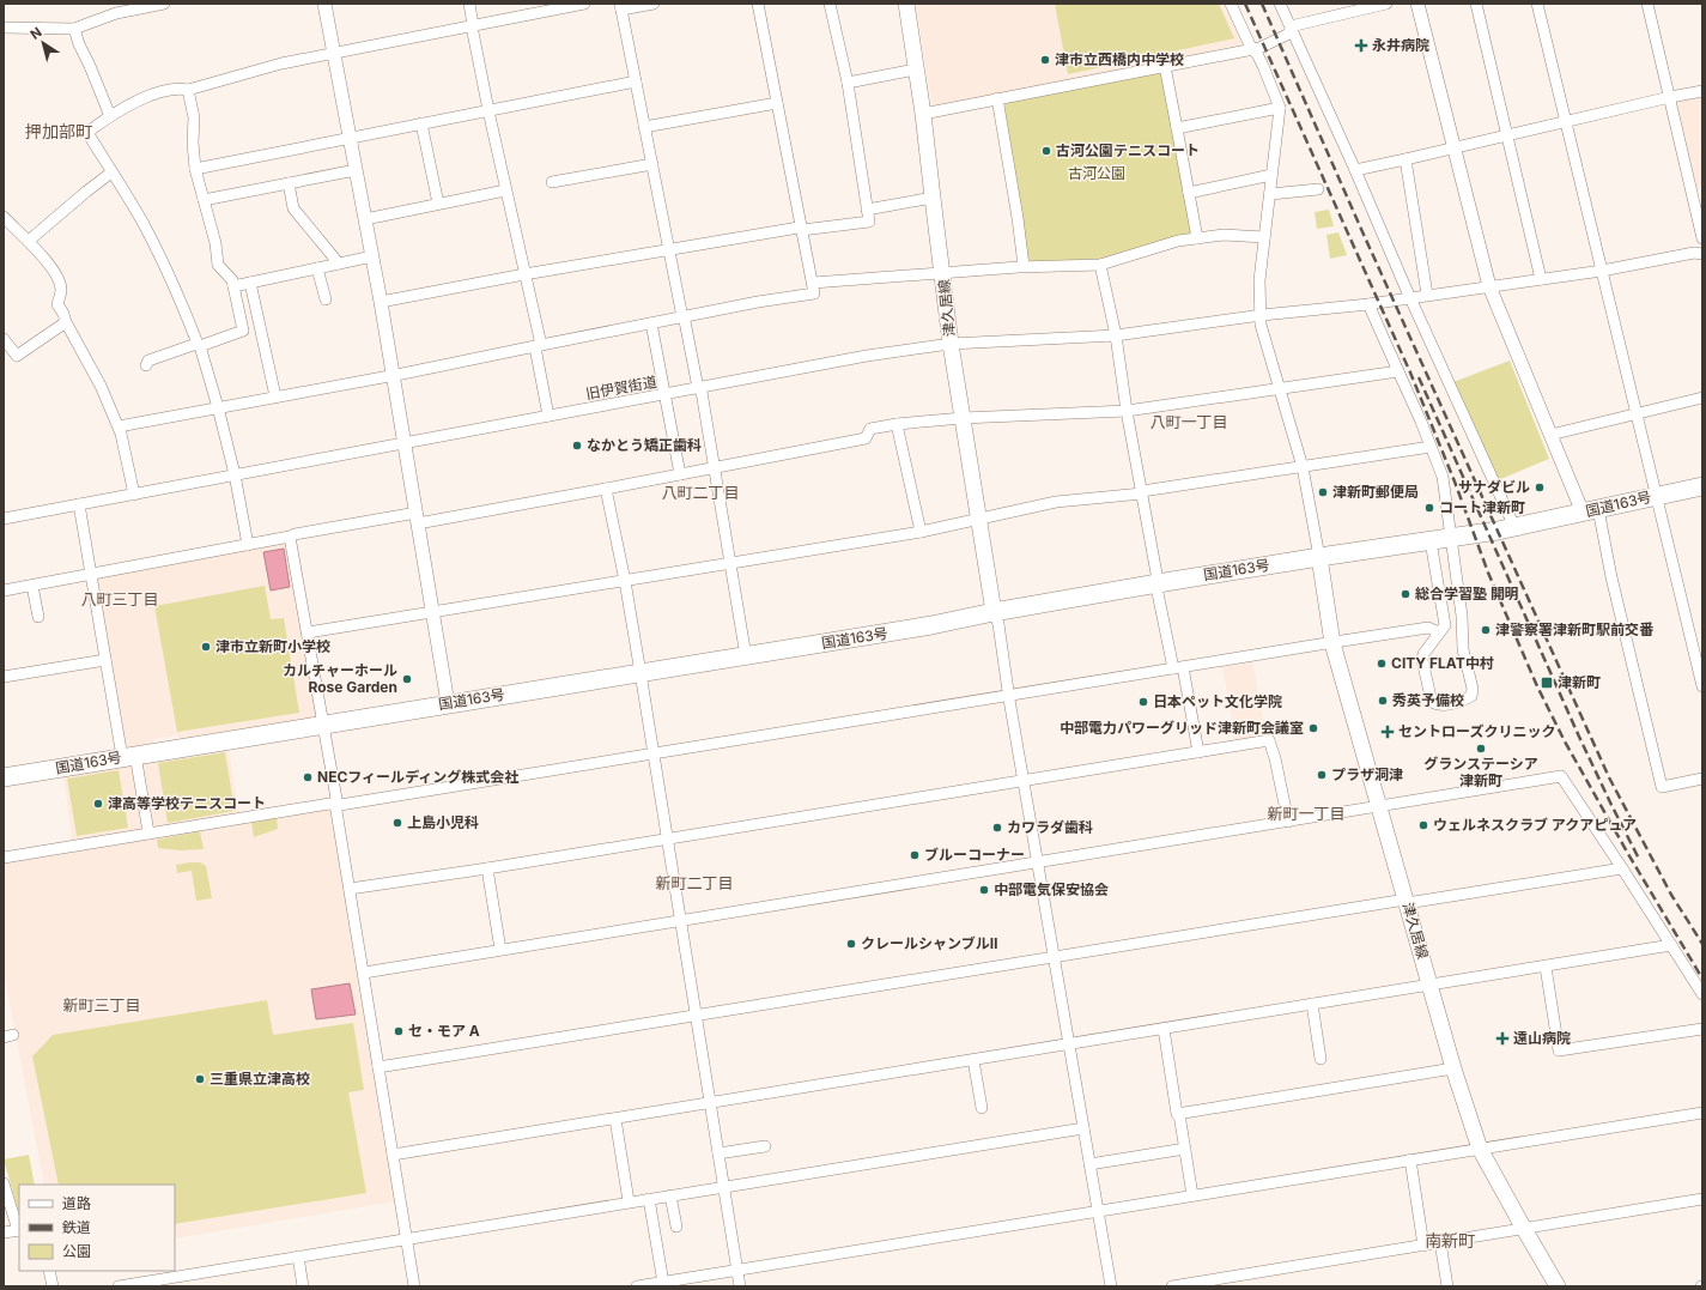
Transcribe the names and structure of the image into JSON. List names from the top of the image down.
{
  "streets": {
    "highway": ["国道163号"],
    "main road": ["津久居線"],
    "street": ["旧伊賀街道"]
  },
  "crossings": [
    ["津久居線", "旧伊賀街道"],
    ["津久居線", "国道163号"]
  ],
  "districts": [
    "押加部町",
    "八町一丁目",
    "八町二丁目",
    "八町三丁目",
    "新町一丁目",
    "新町二丁目",
    "新町三丁目",
    "南新町"
  ],
  "parks": ["古河公園"],
  "places": {
    "health": ["永井病院", "セントローズクリニック", "遠山病院"],
    "other": [
      "津市立西橋内中学校",
      "古河公園テニスコート",
      "なかとう矯正歯科",
      "サナダビル",
      "津新町郵便局",
      "コート津新町",
      "総合学習塾 開明",
      "津警察署津新町駅前交番",
      "津市立新町小学校",
      "CITY FLAT中村",
      "カルチャーホール Rose Garden",
      "秀英予備校",
      "日本ペット文化学院",
      "中部電力パワーグリッド津新町会議室",
      "グランステーシア 津新町",
      "プラザ洞津",
      "NECフィールディング株式会社",
      "津高等学校テニスコート",
      "上島小児科",
      "ウェルネスクラブ アクアピュア",
      "カワラダ歯科",
      "ブルーコーナー",
      "中部電気保安協会",
      "クレールシャンブルⅡ",
      "セ・モア A",
      "三重県立津高校"
    ],
    "transit": ["津新町"]
  },
  "legend": ["道路", "鉄道", "公園"],
  "north": "top left"
}
